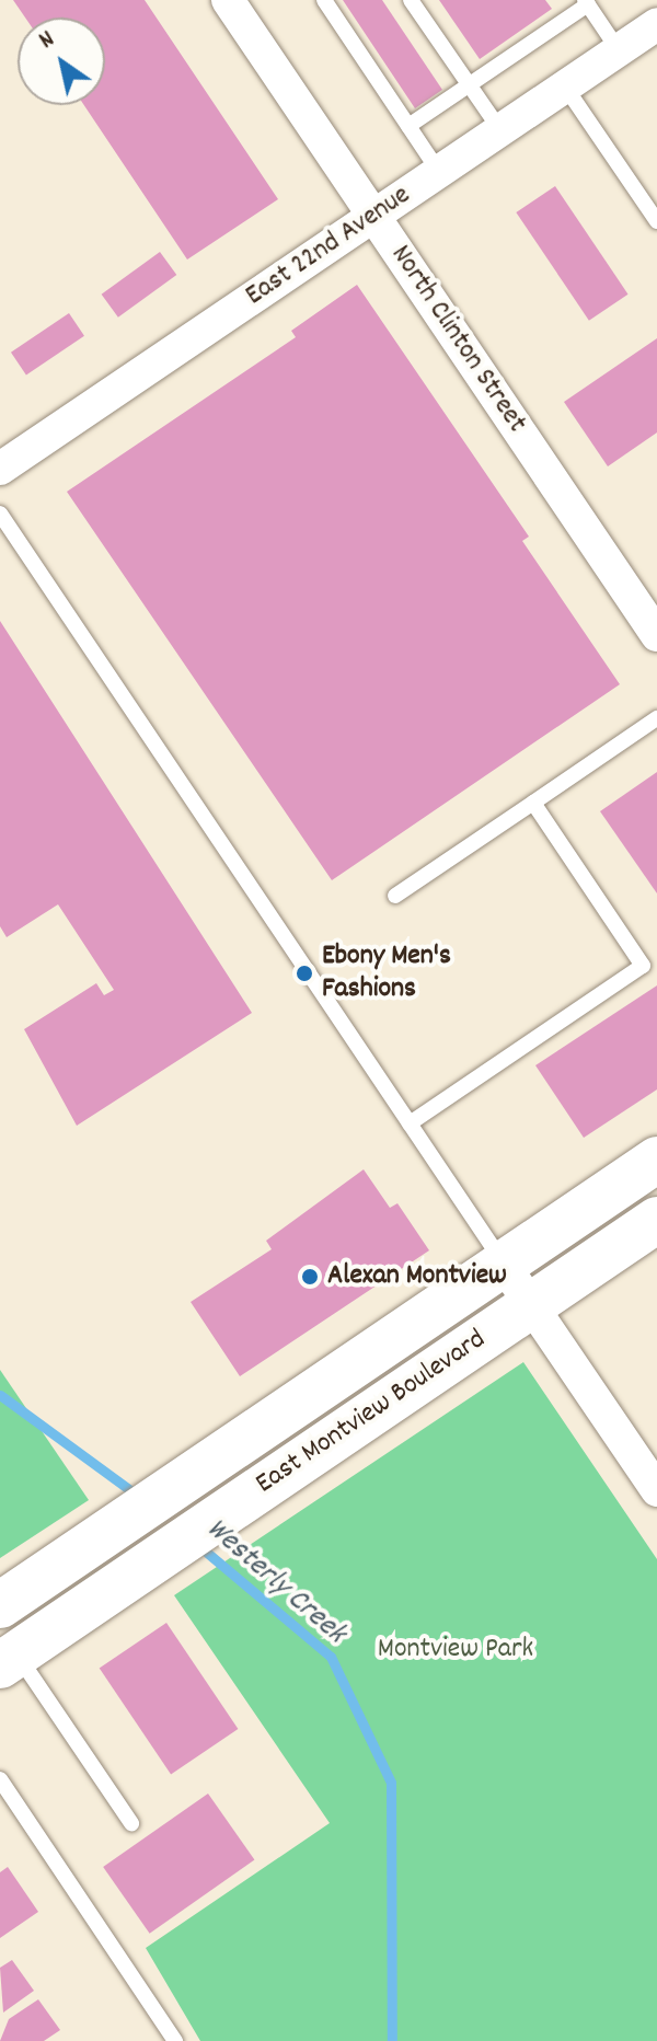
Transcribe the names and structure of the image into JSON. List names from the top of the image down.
{
  "streets": {
    "main road": ["East Montview Boulevard"],
    "street": ["East 22nd Avenue", "North Clinton Street"]
  },
  "crossings": [
    ["East 22nd Avenue", "North Clinton Street"]
  ],
  "water": ["Westerly Creek"],
  "parks": ["Montview Park"],
  "places": ["Ebony Men's Fashions", "Alexan Montview"],
  "north": "top left"
}
